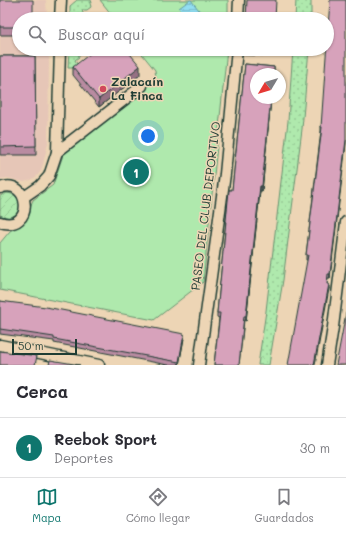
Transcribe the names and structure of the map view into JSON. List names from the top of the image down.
{
  "streets": {
    "street": ["PASEO DEL CLUB DEPORTIVO"]
  },
  "places": ["Zalacaín La Finca"],
  "scale_bar": "50 m",
  "north": "bottom left",
  "page": {
    "search": "Buscar aquí",
    "pins": "1",
    "scale": "50 m",
    "heading": "Cerca",
    "list": [
      {
        "mark": "1",
        "name": "Reebok Sport",
        "note": "Deportes",
        "value": "30 m"
      }
    ],
    "nav": ["Mapa", "Cómo llegar", "Guardados"]
  }
}
